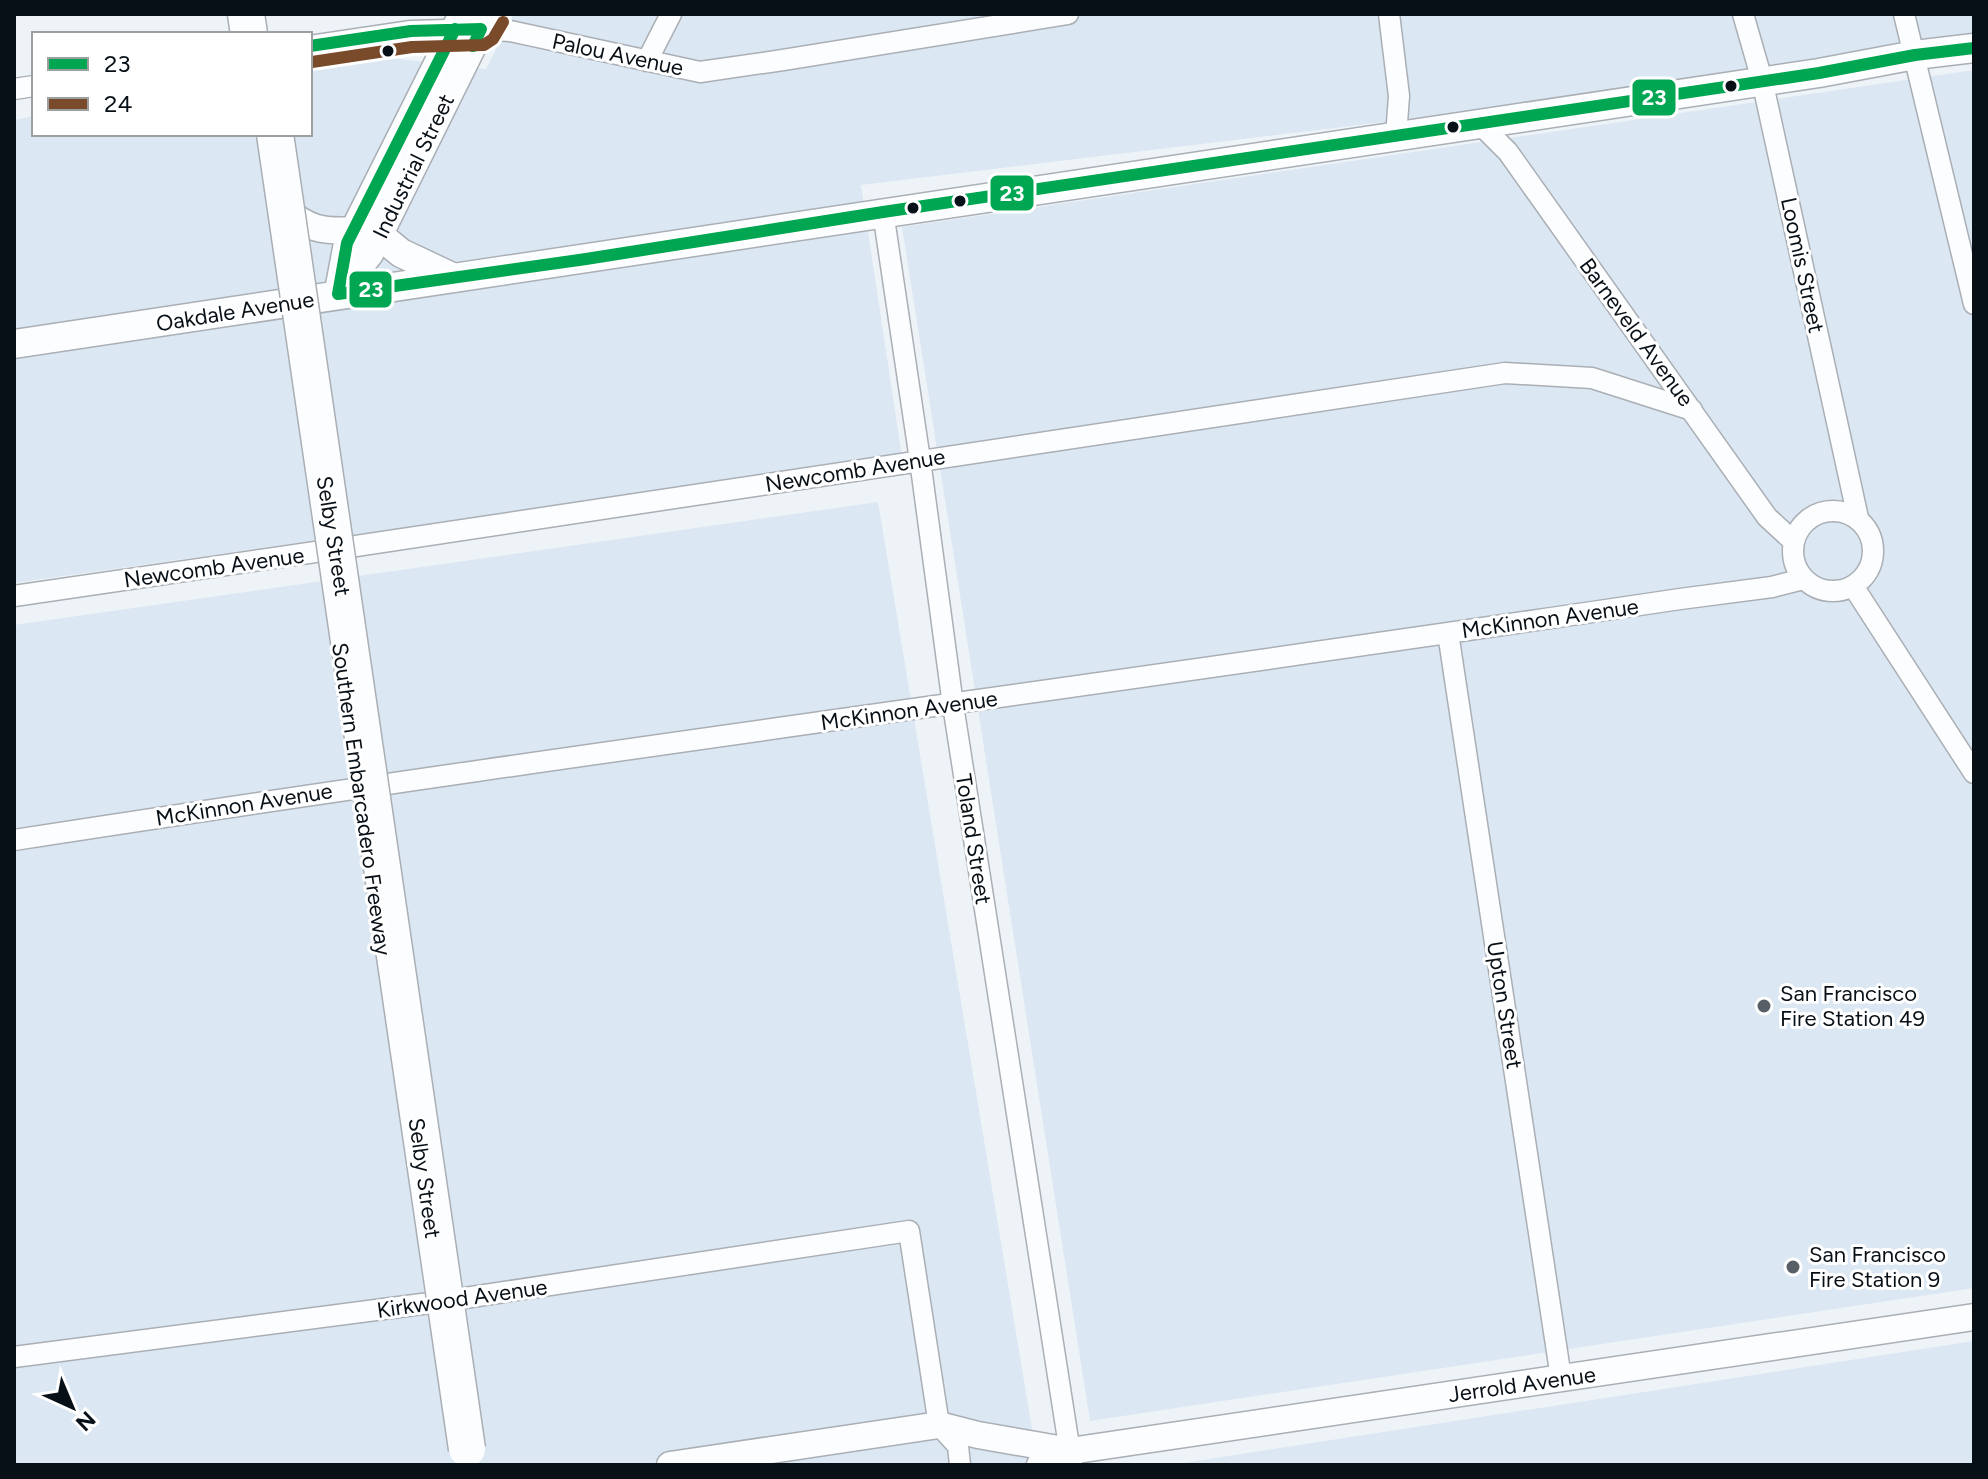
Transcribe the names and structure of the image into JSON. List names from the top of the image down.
{
  "streets": {
    "highway": ["Southern Embarcadero Freeway"],
    "main road": ["Oakdale Avenue"],
    "street": [
      "Palou Avenue",
      "Industrial Street",
      "Loomis Street",
      "Barneveld Avenue",
      "Newcomb Avenue",
      "Selby Street",
      "McKinnon Avenue",
      "Toland Street",
      "Upton Street",
      "Kirkwood Avenue",
      "Jerrold Avenue"
    ]
  },
  "crossings": [
    ["Palou Avenue", "Industrial Street"],
    ["Industrial Street", "Oakdale Avenue"],
    ["Loomis Street", "Oakdale Avenue"],
    ["Loomis Street", "Barneveld Avenue"],
    ["Loomis Street", "McKinnon Avenue"],
    ["Oakdale Avenue", "Barneveld Avenue"],
    ["Oakdale Avenue", "Selby Street"],
    ["Oakdale Avenue", "Toland Street"],
    ["Barneveld Avenue", "Newcomb Avenue"],
    ["Barneveld Avenue", "McKinnon Avenue"],
    ["Newcomb Avenue", "Selby Street"],
    ["Newcomb Avenue", "Toland Street"],
    ["Selby Street", "McKinnon Avenue"],
    ["McKinnon Avenue", "Toland Street"],
    ["McKinnon Avenue", "Upton Street"],
    ["Toland Street", "Jerrold Avenue"],
    ["Upton Street", "Jerrold Avenue"],
    ["Kirkwood Avenue", "Jerrold Avenue"]
  ],
  "places": ["San Francisco Fire Station 49", "San Francisco Fire Station 9"],
  "lines": ["transit line 24", "transit line 23"],
  "legend": ["23", "24"],
  "north": "bottom right"
}
